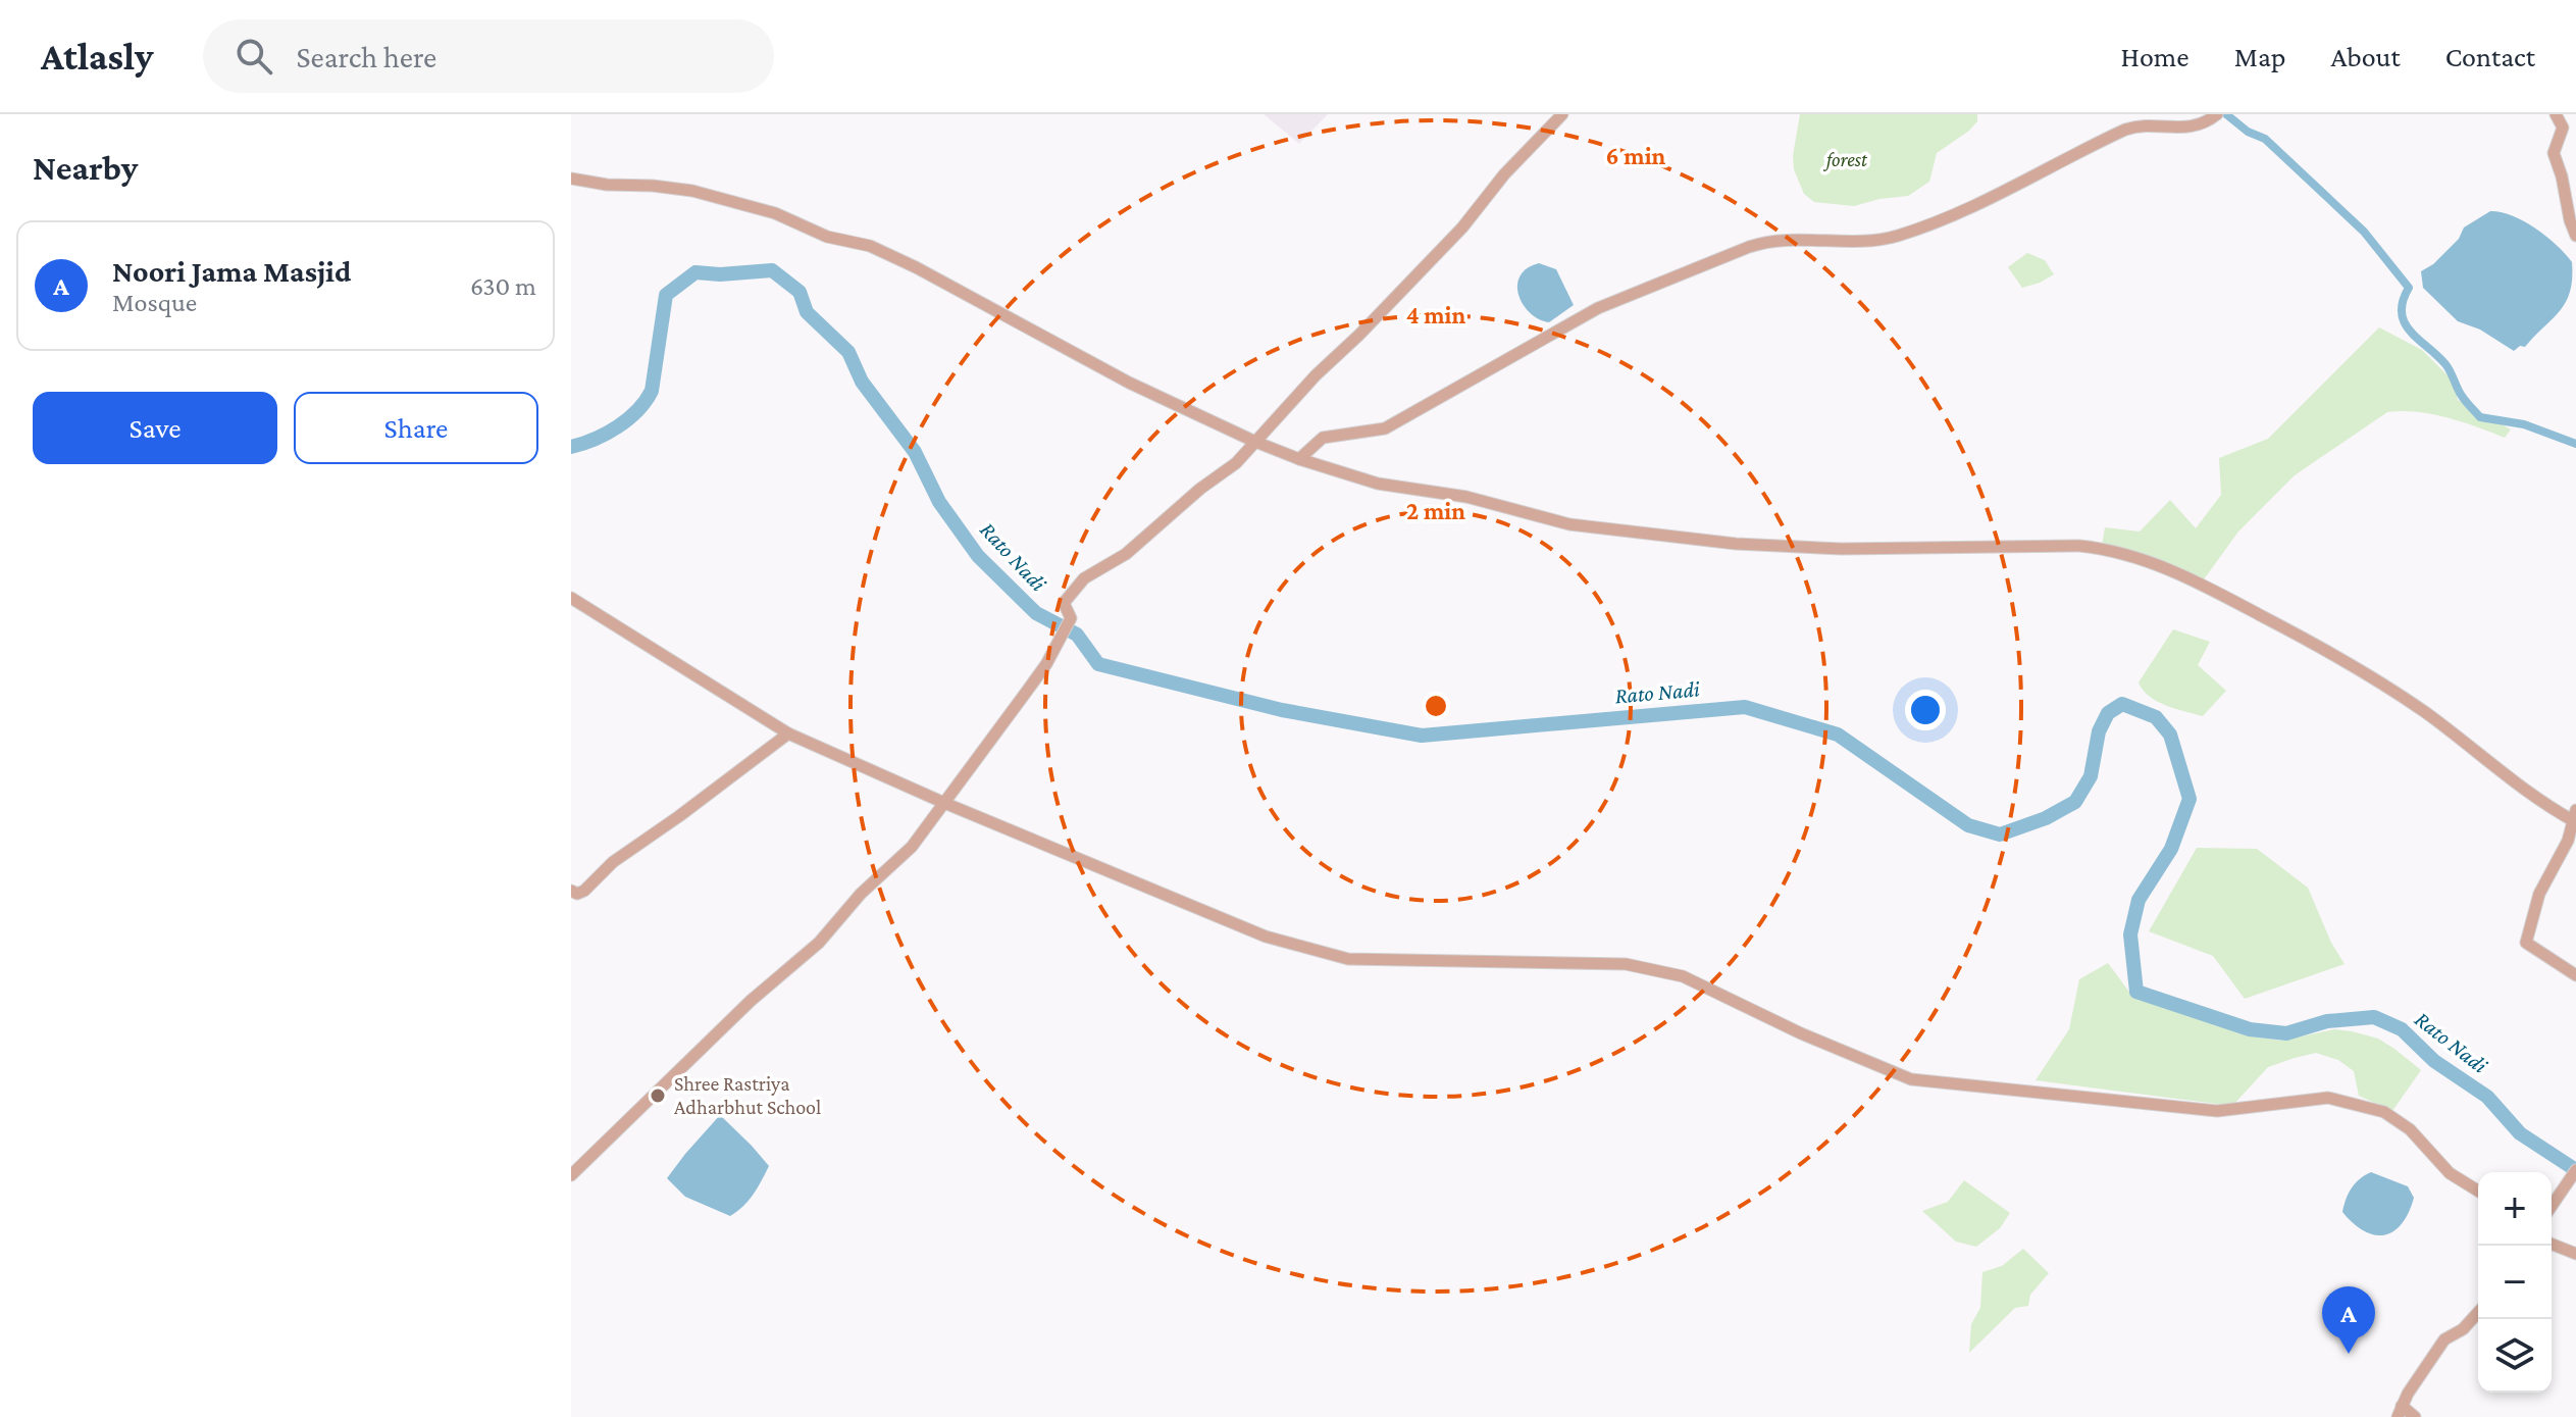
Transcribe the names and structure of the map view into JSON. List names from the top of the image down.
{
  "water": ["Rato Nadi"],
  "parks": ["forest"],
  "places": ["Shree Rastriya Adharbhut School"],
  "page": {
    "header": "Atlasly",
    "search": "Search here",
    "nav": [
      "Home",
      "Map",
      "About",
      "Contact"
    ],
    "heading": "Nearby",
    "list": [
      {
        "mark": "A",
        "name": "Noori Jama Masjid",
        "note": "Mosque",
        "value": "630 m"
      }
    ],
    "buttons": ["Save", "Share"],
    "map_buttons": ["+", "−"],
    "pins": "A"
  },
  "rings": ["6 min", "4 min", "2 min"]
}
